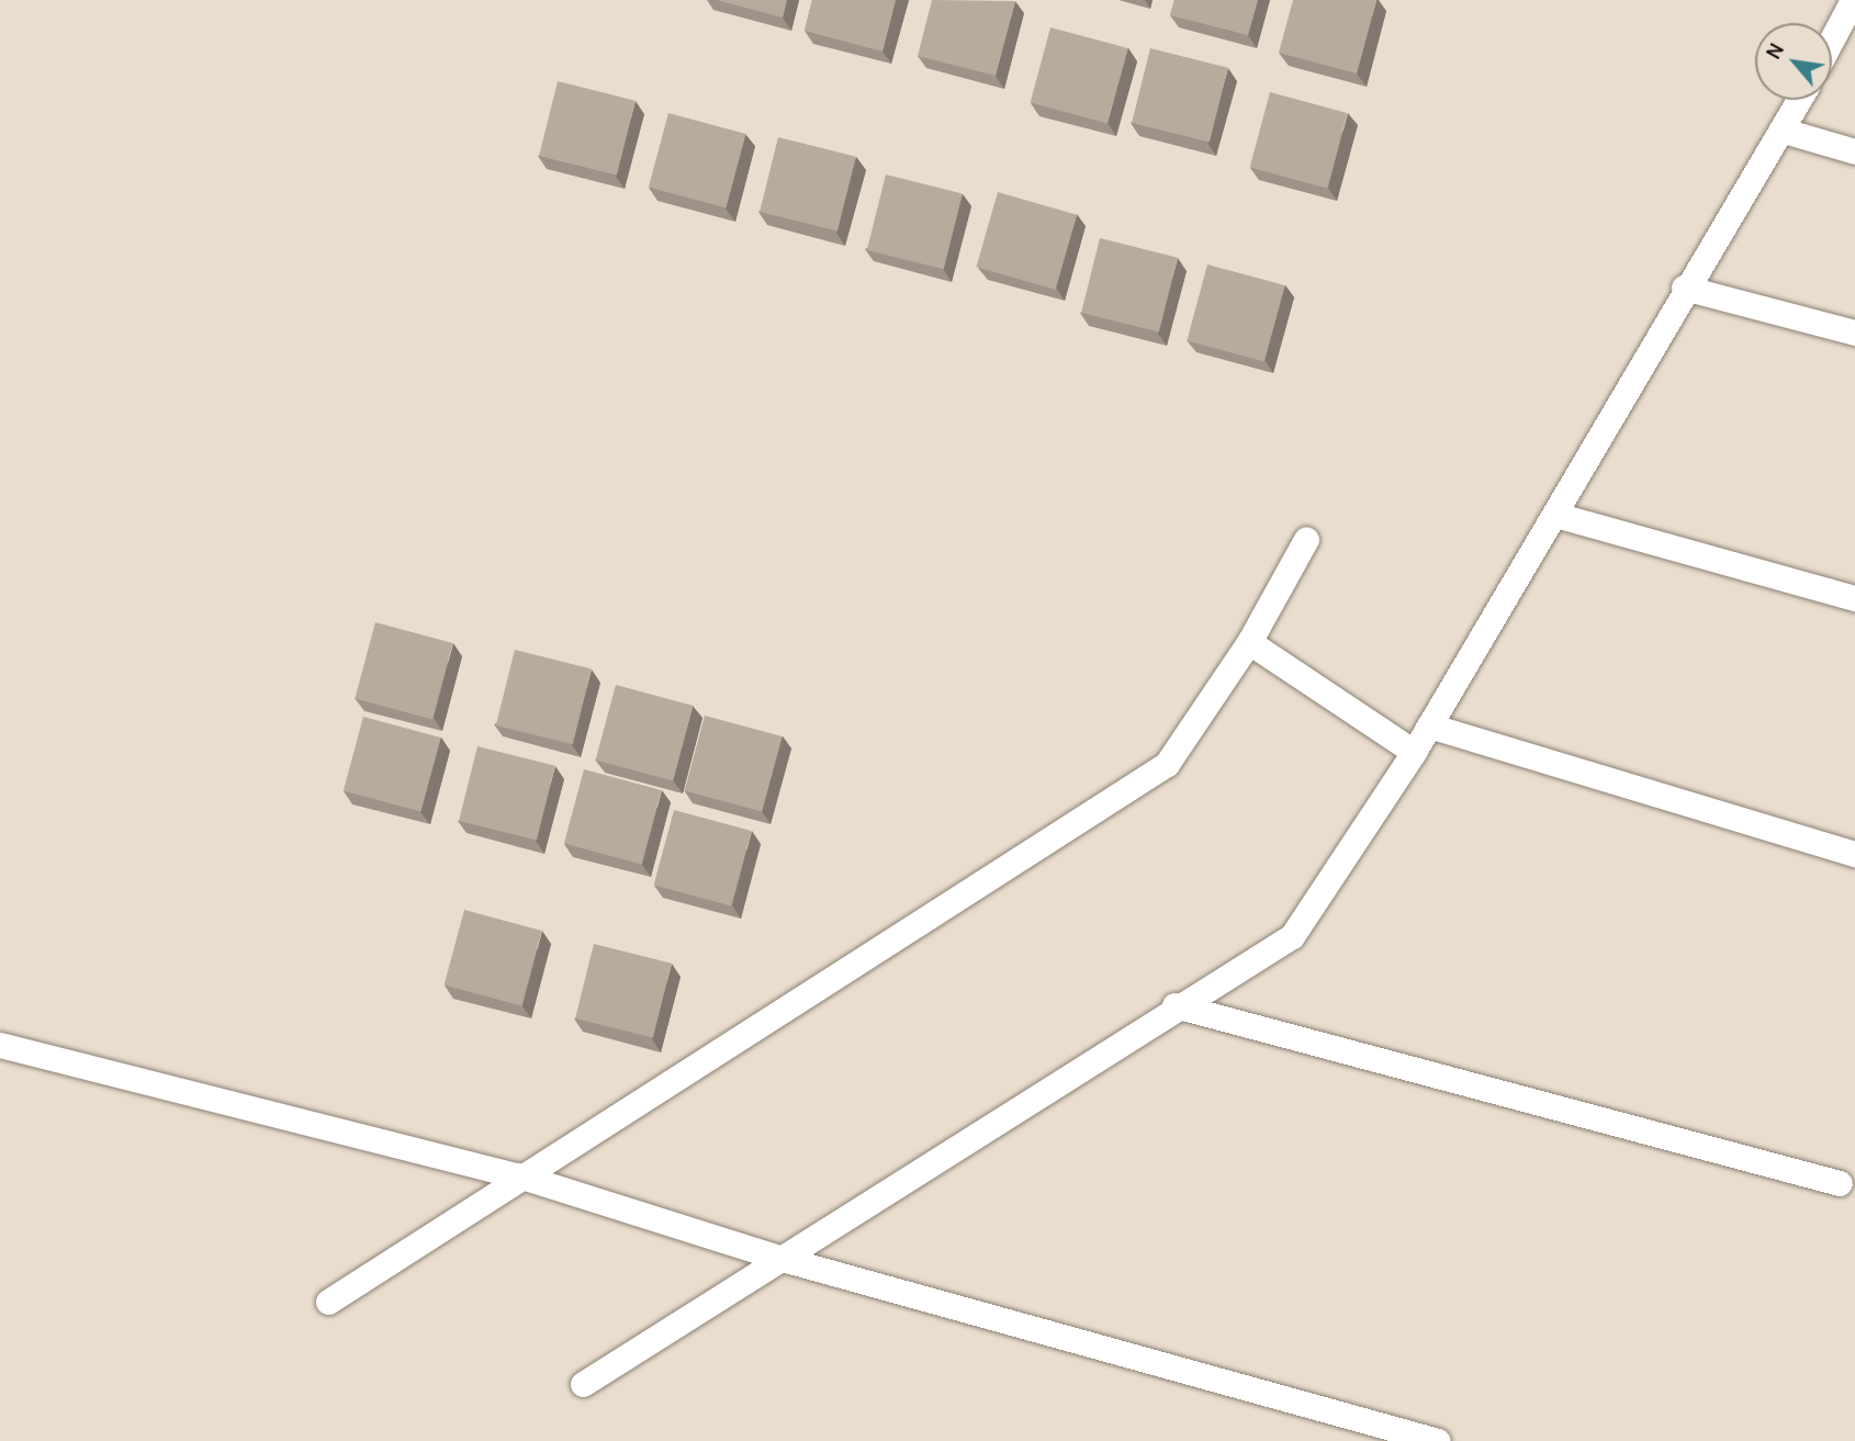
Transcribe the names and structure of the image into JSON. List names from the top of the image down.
{
  "north": "top left"
}
